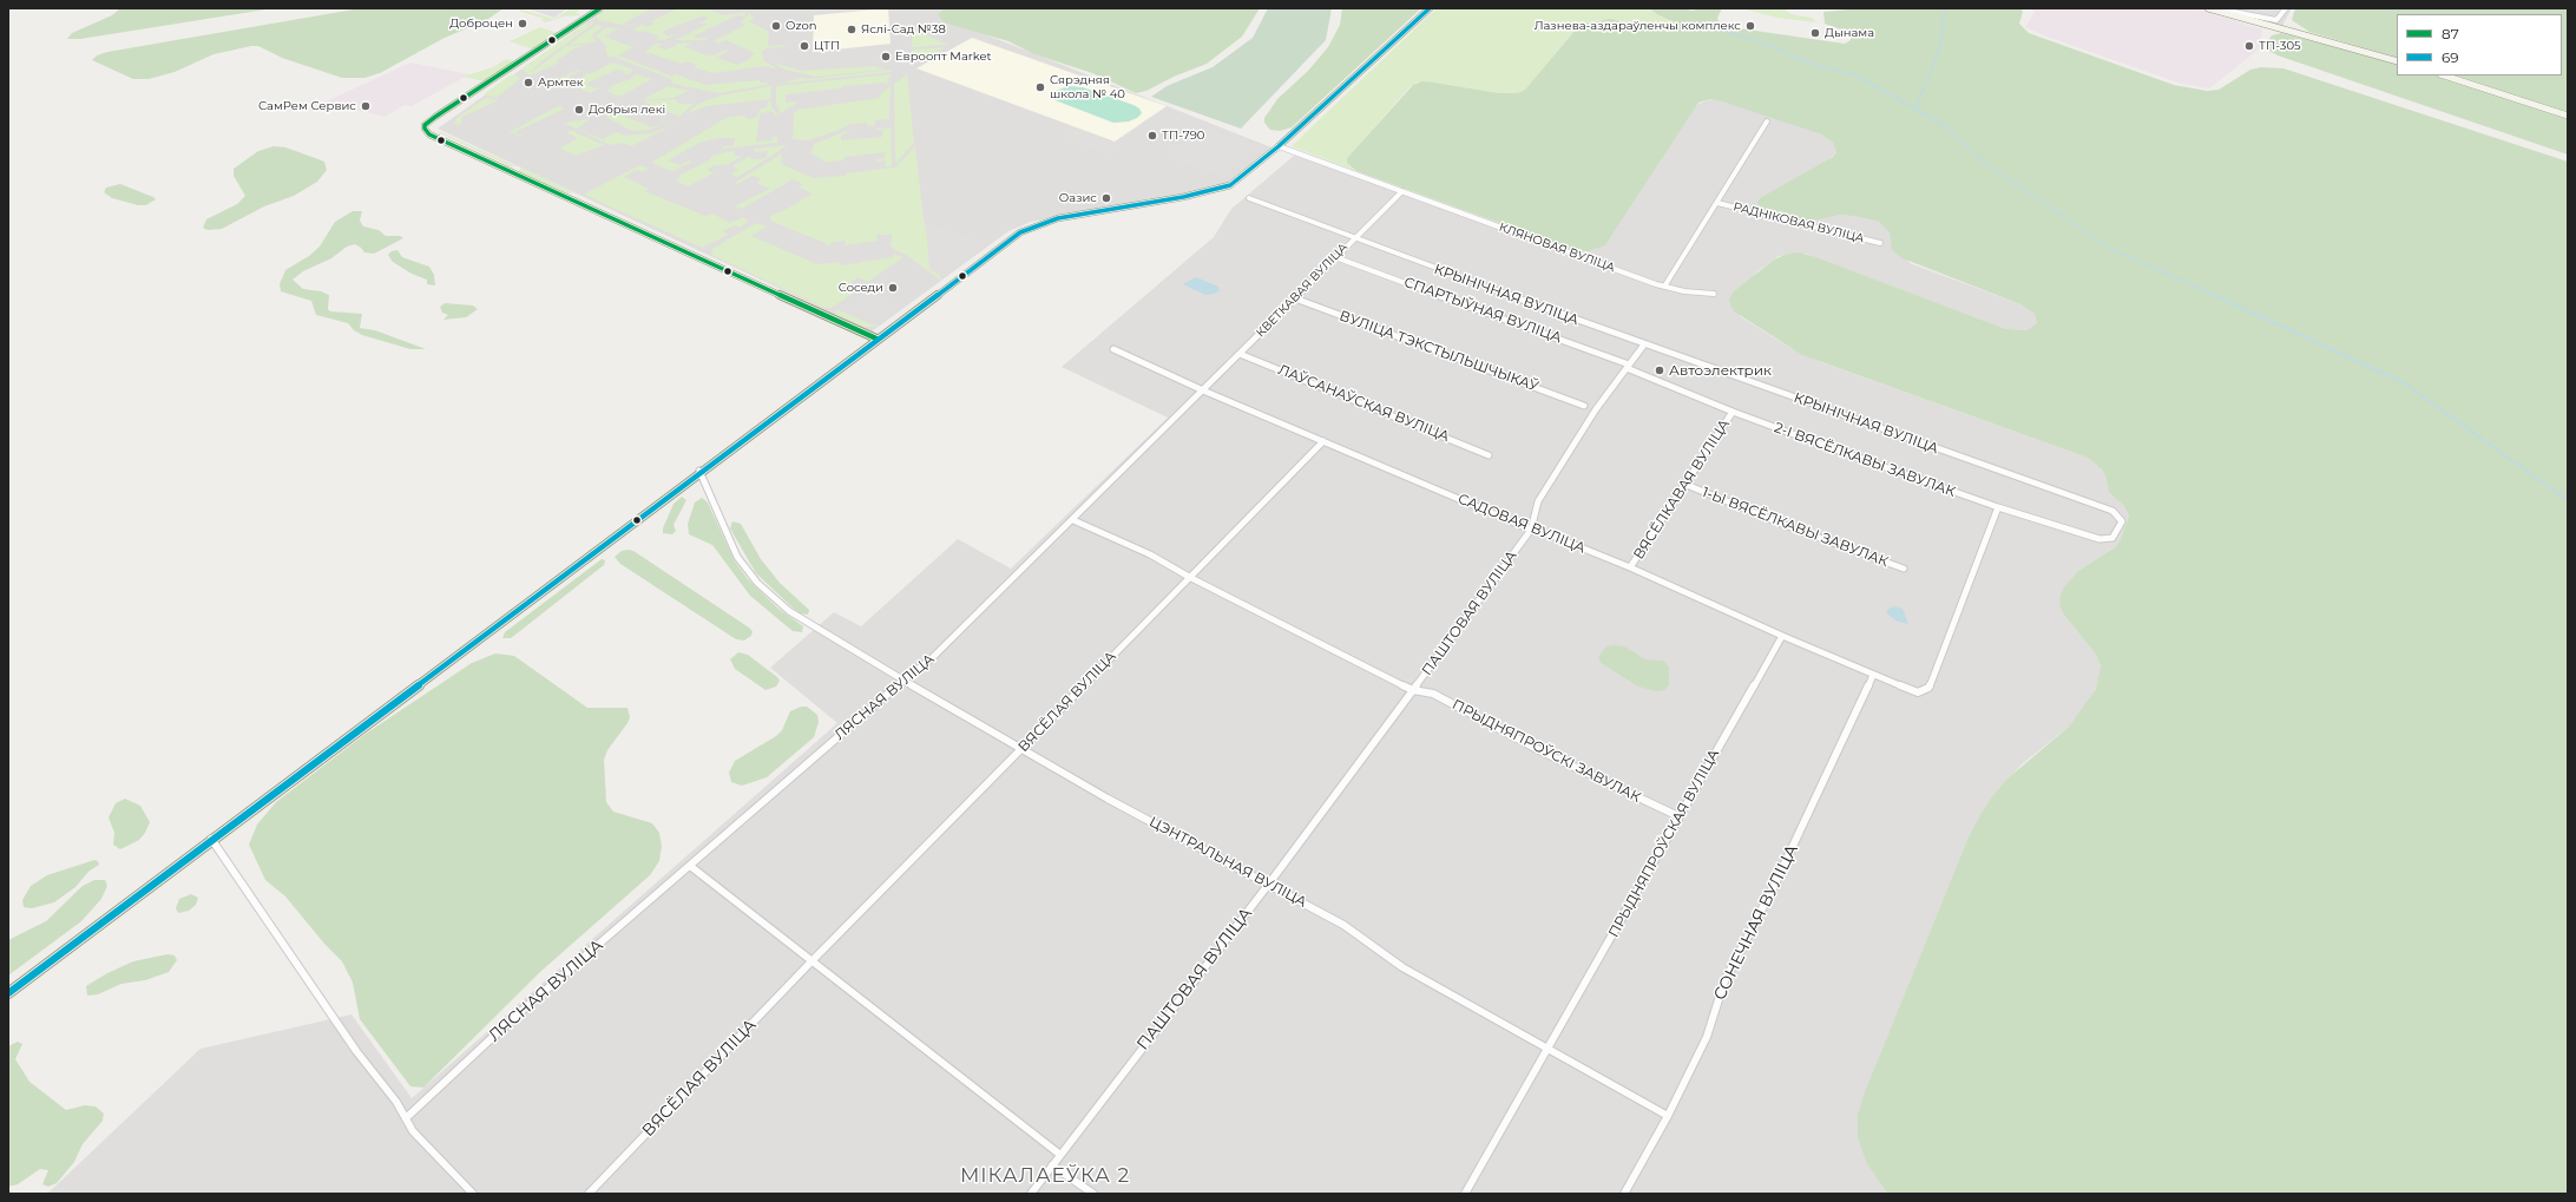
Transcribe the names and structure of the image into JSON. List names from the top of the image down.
{
  "streets": {
    "street": [
      "РАДНІКОВАЯ ВУЛІЦА",
      "КЛЯНОВАЯ ВУЛІЦА",
      "КВЕТКАВАЯ ВУЛІЦА",
      "КРЫНІЧНАЯ ВУЛІЦА",
      "СПАРТЫЎНАЯ ВУЛІЦА",
      "ВУЛІЦА ТЭКСТЫЛЬШЧЫКАЎ",
      "ЛАЎСАНАЎСКАЯ ВУЛІЦА",
      "2-І ВЯСЁЛКАВЫ ЗАВУЛАК",
      "ВЯСЁЛКАВАЯ ВУЛІЦА",
      "САДОВАЯ ВУЛІЦА",
      "1-Ы ВЯСЁЛКАВЫ ЗАВУЛАК",
      "ПАШТОВАЯ ВУЛІЦА",
      "ЛЯСНАЯ ВУЛІЦА",
      "ВЯСЁЛАЯ ВУЛІЦА",
      "ПРЫДНЯПРОЎСКІ ЗАВУЛАК",
      "ПРЫДНЯПРОЎСКАЯ ВУЛІЦА",
      "ЦЭНТРАЛЬНАЯ ВУЛІЦА",
      "СОНЕЧНАЯ ВУЛІЦА"
    ]
  },
  "crossings": [
    ["РАДНІКОВАЯ ВУЛІЦА", "КЛЯНОВАЯ ВУЛІЦА"],
    ["КЛЯНОВАЯ ВУЛІЦА", "КВЕТКАВАЯ ВУЛІЦА"],
    ["КВЕТКАВАЯ ВУЛІЦА", "КРЫНІЧНАЯ ВУЛІЦА"],
    ["КВЕТКАВАЯ ВУЛІЦА", "СПАРТЫЎНАЯ ВУЛІЦА"],
    ["КВЕТКАВАЯ ВУЛІЦА", "ВУЛІЦА ТЭКСТЫЛЬШЧЫКАЎ"],
    ["КВЕТКАВАЯ ВУЛІЦА", "ЛАЎСАНАЎСКАЯ ВУЛІЦА"],
    ["КВЕТКАВАЯ ВУЛІЦА", "САДОВАЯ ВУЛІЦА"],
    ["КВЕТКАВАЯ ВУЛІЦА", "ЛЯСНАЯ ВУЛІЦА"],
    ["КРЫНІЧНАЯ ВУЛІЦА", "2-І ВЯСЁЛКАВЫ ЗАВУЛАК"],
    ["КРЫНІЧНАЯ ВУЛІЦА", "САДОВАЯ ВУЛІЦА"],
    ["КРЫНІЧНАЯ ВУЛІЦА", "ПАШТОВАЯ ВУЛІЦА"],
    ["СПАРТЫЎНАЯ ВУЛІЦА", "ПАШТОВАЯ ВУЛІЦА"],
    ["2-І ВЯСЁЛКАВЫ ЗАВУЛАК", "ВЯСЁЛКАВАЯ ВУЛІЦА"],
    ["2-І ВЯСЁЛКАВЫ ЗАВУЛАК", "САДОВАЯ ВУЛІЦА"],
    ["ВЯСЁЛКАВАЯ ВУЛІЦА", "САДОВАЯ ВУЛІЦА"],
    ["ВЯСЁЛКАВАЯ ВУЛІЦА", "1-Ы ВЯСЁЛКАВЫ ЗАВУЛАК"],
    ["САДОВАЯ ВУЛІЦА", "ПАШТОВАЯ ВУЛІЦА"],
    ["САДОВАЯ ВУЛІЦА", "ЛЯСНАЯ ВУЛІЦА"],
    ["САДОВАЯ ВУЛІЦА", "ВЯСЁЛАЯ ВУЛІЦА"],
    ["САДОВАЯ ВУЛІЦА", "ПРЫДНЯПРОЎСКАЯ ВУЛІЦА"],
    ["САДОВАЯ ВУЛІЦА", "СОНЕЧНАЯ ВУЛІЦА"],
    ["ПАШТОВАЯ ВУЛІЦА", "ВЯСЁЛАЯ ВУЛІЦА"],
    ["ПАШТОВАЯ ВУЛІЦА", "ПРЫДНЯПРОЎСКІ ЗАВУЛАК"],
    ["ПАШТОВАЯ ВУЛІЦА", "ЦЭНТРАЛЬНАЯ ВУЛІЦА"],
    ["ЛЯСНАЯ ВУЛІЦА", "ЦЭНТРАЛЬНАЯ ВУЛІЦА"],
    ["ВЯСЁЛАЯ ВУЛІЦА", "ЦЭНТРАЛЬНАЯ ВУЛІЦА"],
    ["ПРЫДНЯПРОЎСКІ ЗАВУЛАК", "ПРЫДНЯПРОЎСКАЯ ВУЛІЦА"],
    ["ПРЫДНЯПРОЎСКАЯ ВУЛІЦА", "ЦЭНТРАЛЬНАЯ ВУЛІЦА"]
  ],
  "districts": ["МІКАЛАЕЎКА 2"],
  "places": [
    "Доброцен",
    "Ozon",
    "Лазнева-аздараўленчы комплекс",
    "Яслі-Сад №38",
    "Дынама",
    "ЦТП",
    "ТП-305",
    "Евроопт Market",
    "Армтек",
    "Сярэдняя школа № 40",
    "СамРем Сервис",
    "Добрыя лекі",
    "ТП-790",
    "Оазис",
    "Соседи",
    "Автоэлектрик"
  ],
  "lines": ["transit line 87", "transit line 69"],
  "legend": ["87", "69"]
}
